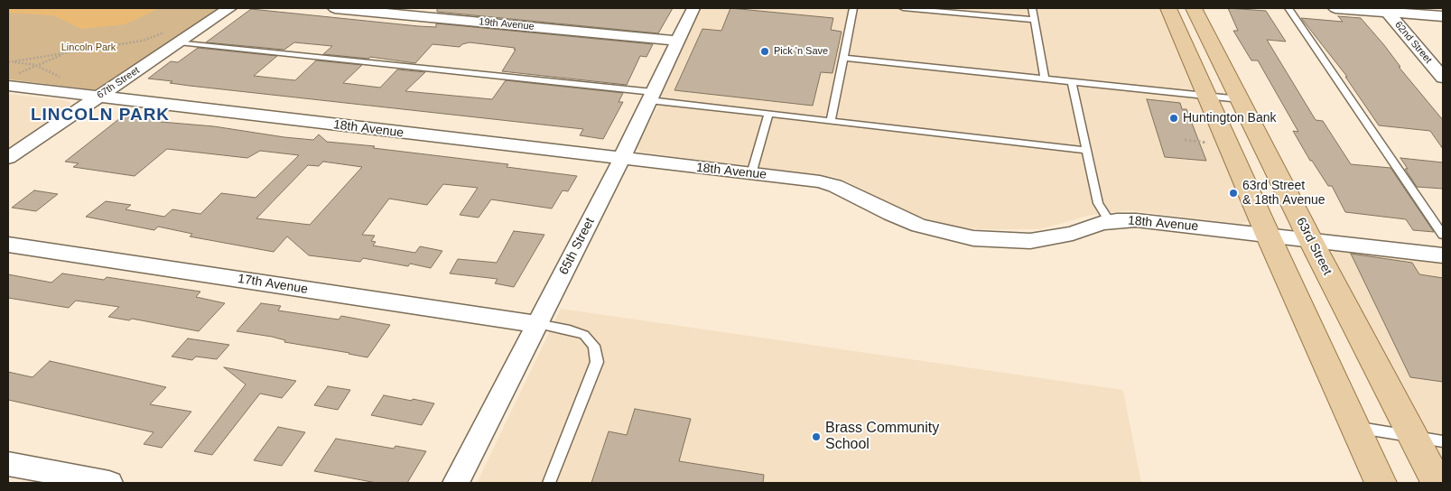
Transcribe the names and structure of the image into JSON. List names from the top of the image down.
{
  "streets": {
    "main road": ["63rd Street"],
    "street": [
      "19th Avenue",
      "62nd Street",
      "67th Street",
      "18th Avenue",
      "65th Street",
      "17th Avenue"
    ]
  },
  "crossings": [
    ["19th Avenue", "65th Street"],
    ["67th Street", "18th Avenue"],
    ["18th Avenue", "65th Street"],
    ["18th Avenue", "63rd Street"],
    ["65th Street", "17th Avenue"]
  ],
  "districts": ["LINCOLN PARK"],
  "parks": ["Lincoln Park"],
  "places": [
    "Pick 'n Save",
    "Huntington Bank",
    "63rd Street & 18th Avenue",
    "Brass Community School"
  ]
}
